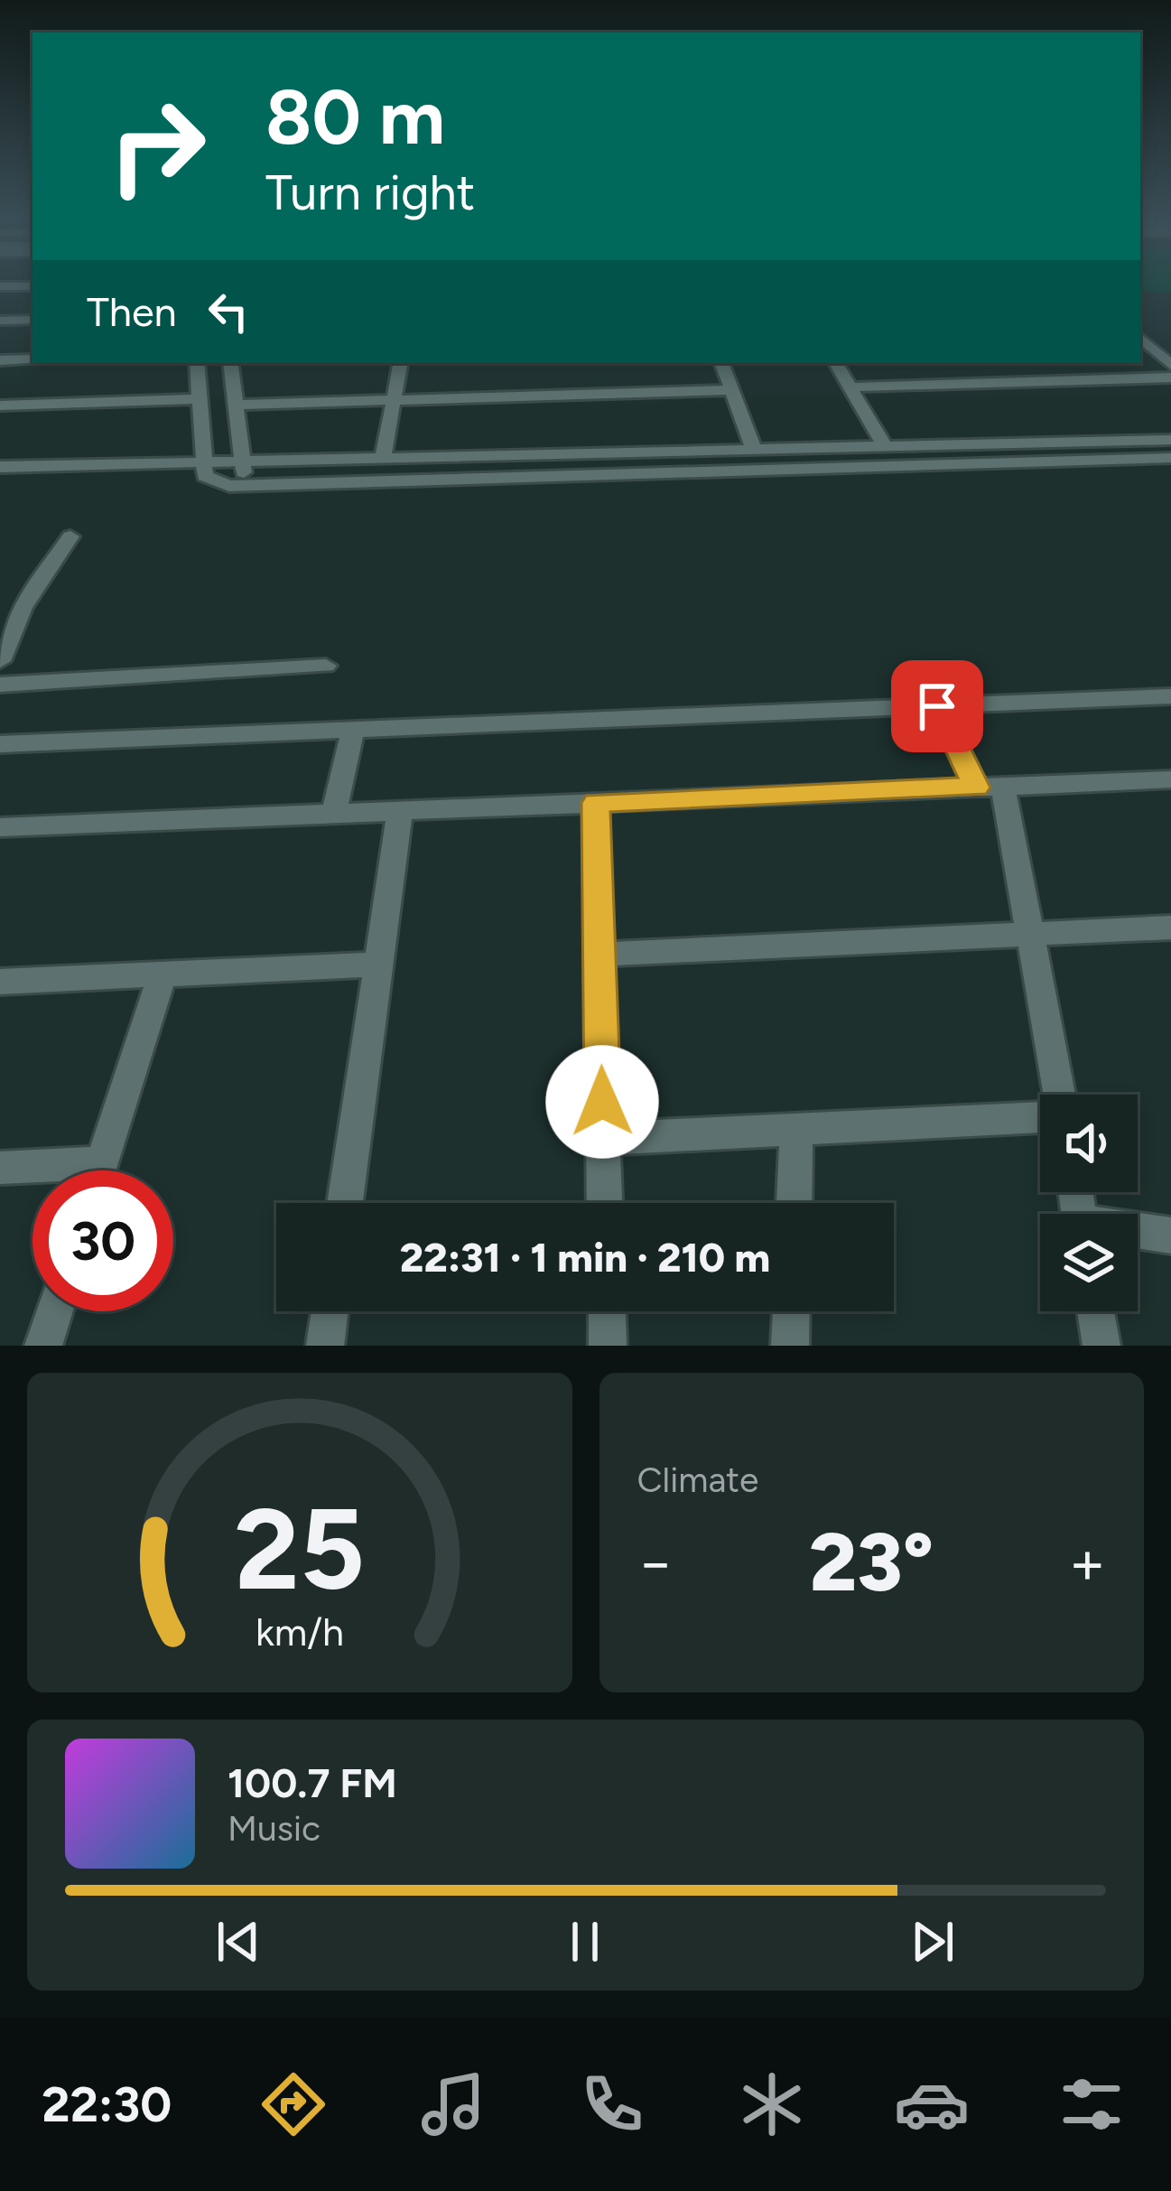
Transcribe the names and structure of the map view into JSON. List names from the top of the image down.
{
  "page": {
    "turn": ["80 m", "Turn right"],
    "then": "Then",
    "limit": "30",
    "trip": "22:31 · 1 min · 210 m",
    "tile": "Climate",
    "heat": ["−", "23°", "+"],
    "song": ["100.7 FM", "Music"],
    "tabs": "22:30",
    "gauge": ["25", "km/h"]
  }
}
